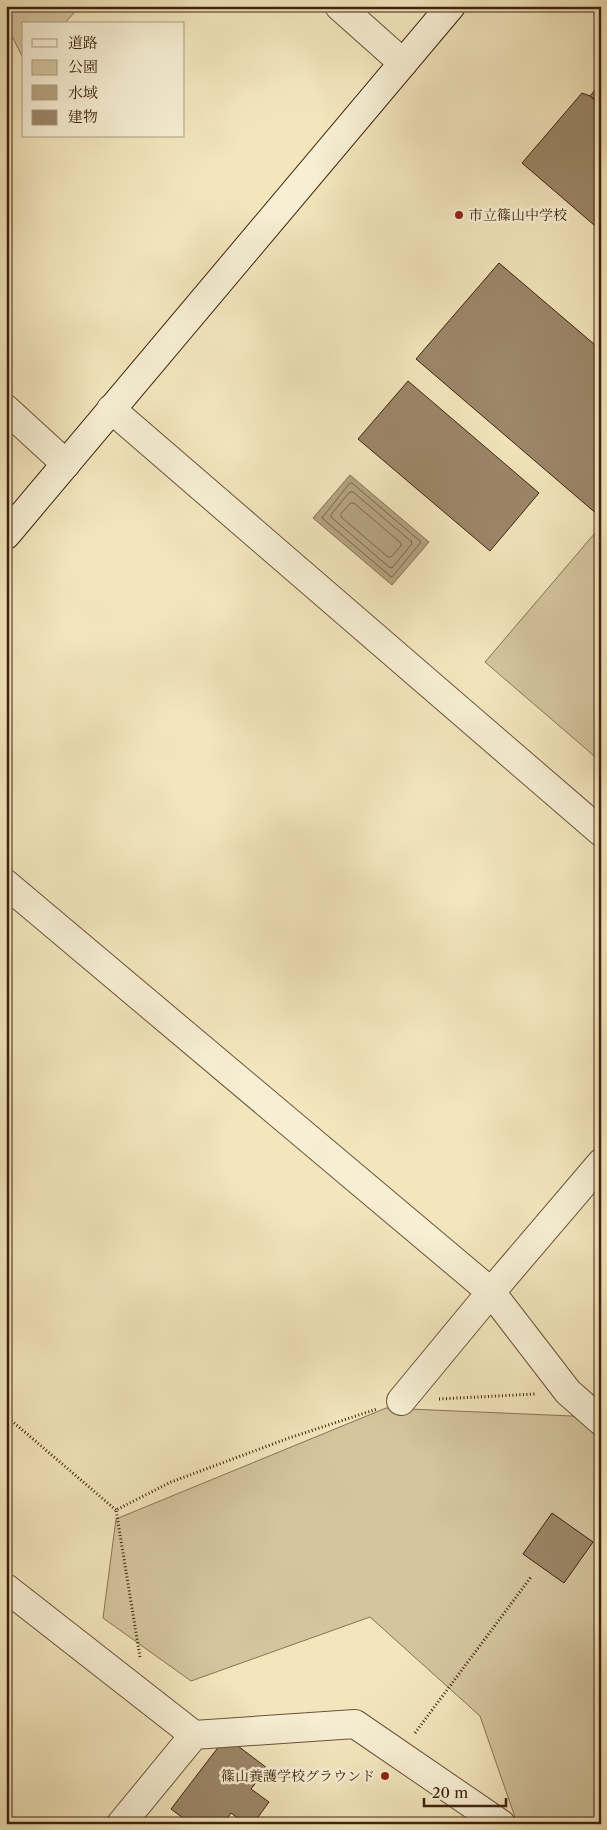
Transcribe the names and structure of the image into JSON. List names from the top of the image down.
{
  "places": ["市立篠山中学校", "篠山養護学校グラウンド"],
  "legend": [
    "道路",
    "公園",
    "水域",
    "建物"
  ],
  "scale_bar": "20 m"
}
